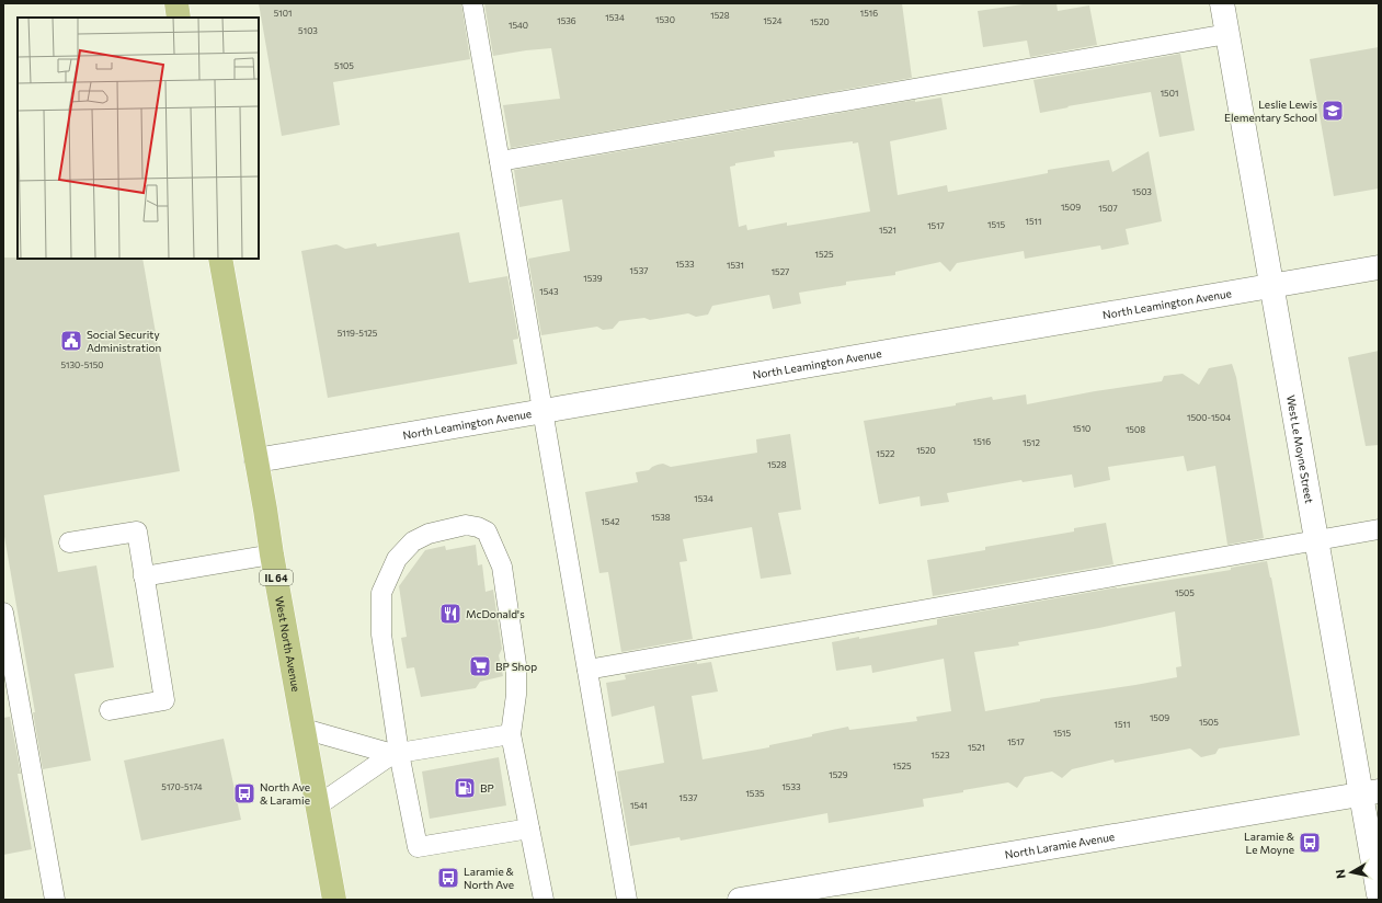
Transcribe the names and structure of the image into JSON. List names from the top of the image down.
{
  "streets": {
    "main road": ["IL 64", "West North Avenue"],
    "street": ["North Leamington Avenue", "West Le Moyne Street", "North Laramie Avenue"]
  },
  "crossings": [
    ["North Leamington Avenue", "West Le Moyne Street"],
    ["North Leamington Avenue", "West North Avenue"],
    ["West Le Moyne Street", "North Laramie Avenue"]
  ],
  "places": {
    "school or university": ["Leslie Lewis Elementary School"],
    "public building": ["Social Security Administration"],
    "restaurant": ["McDonald's"],
    "supermarket": ["BP Shop"],
    "fuel station": ["BP"],
    "bus stop": ["North Ave & Laramie", "Laramie & Le Moyne", "Laramie & North Ave"]
  },
  "house_numbers": [
    "5101",
    "1516",
    "1528",
    "1534",
    "1530",
    "1536",
    "1524",
    "1520",
    "1540",
    "5103",
    "5105",
    "1501",
    "1503",
    "1509",
    "1507",
    "1511",
    "1515",
    "1517",
    "1521",
    "1525",
    "1533",
    "1531",
    "1537",
    "1527",
    "1539",
    "1543",
    "5119-5125",
    "5130-5150",
    "1500-1504",
    "1510",
    "1508",
    "1516",
    "1512",
    "1520",
    "1522",
    "1528",
    "1534",
    "1538",
    "1542",
    "1505",
    "1509",
    "1505",
    "1511",
    "1515",
    "1517",
    "1521",
    "1523",
    "1525",
    "1529",
    "5170-5174",
    "1533",
    "1535",
    "1537",
    "1541"
  ],
  "north": "left"
}
